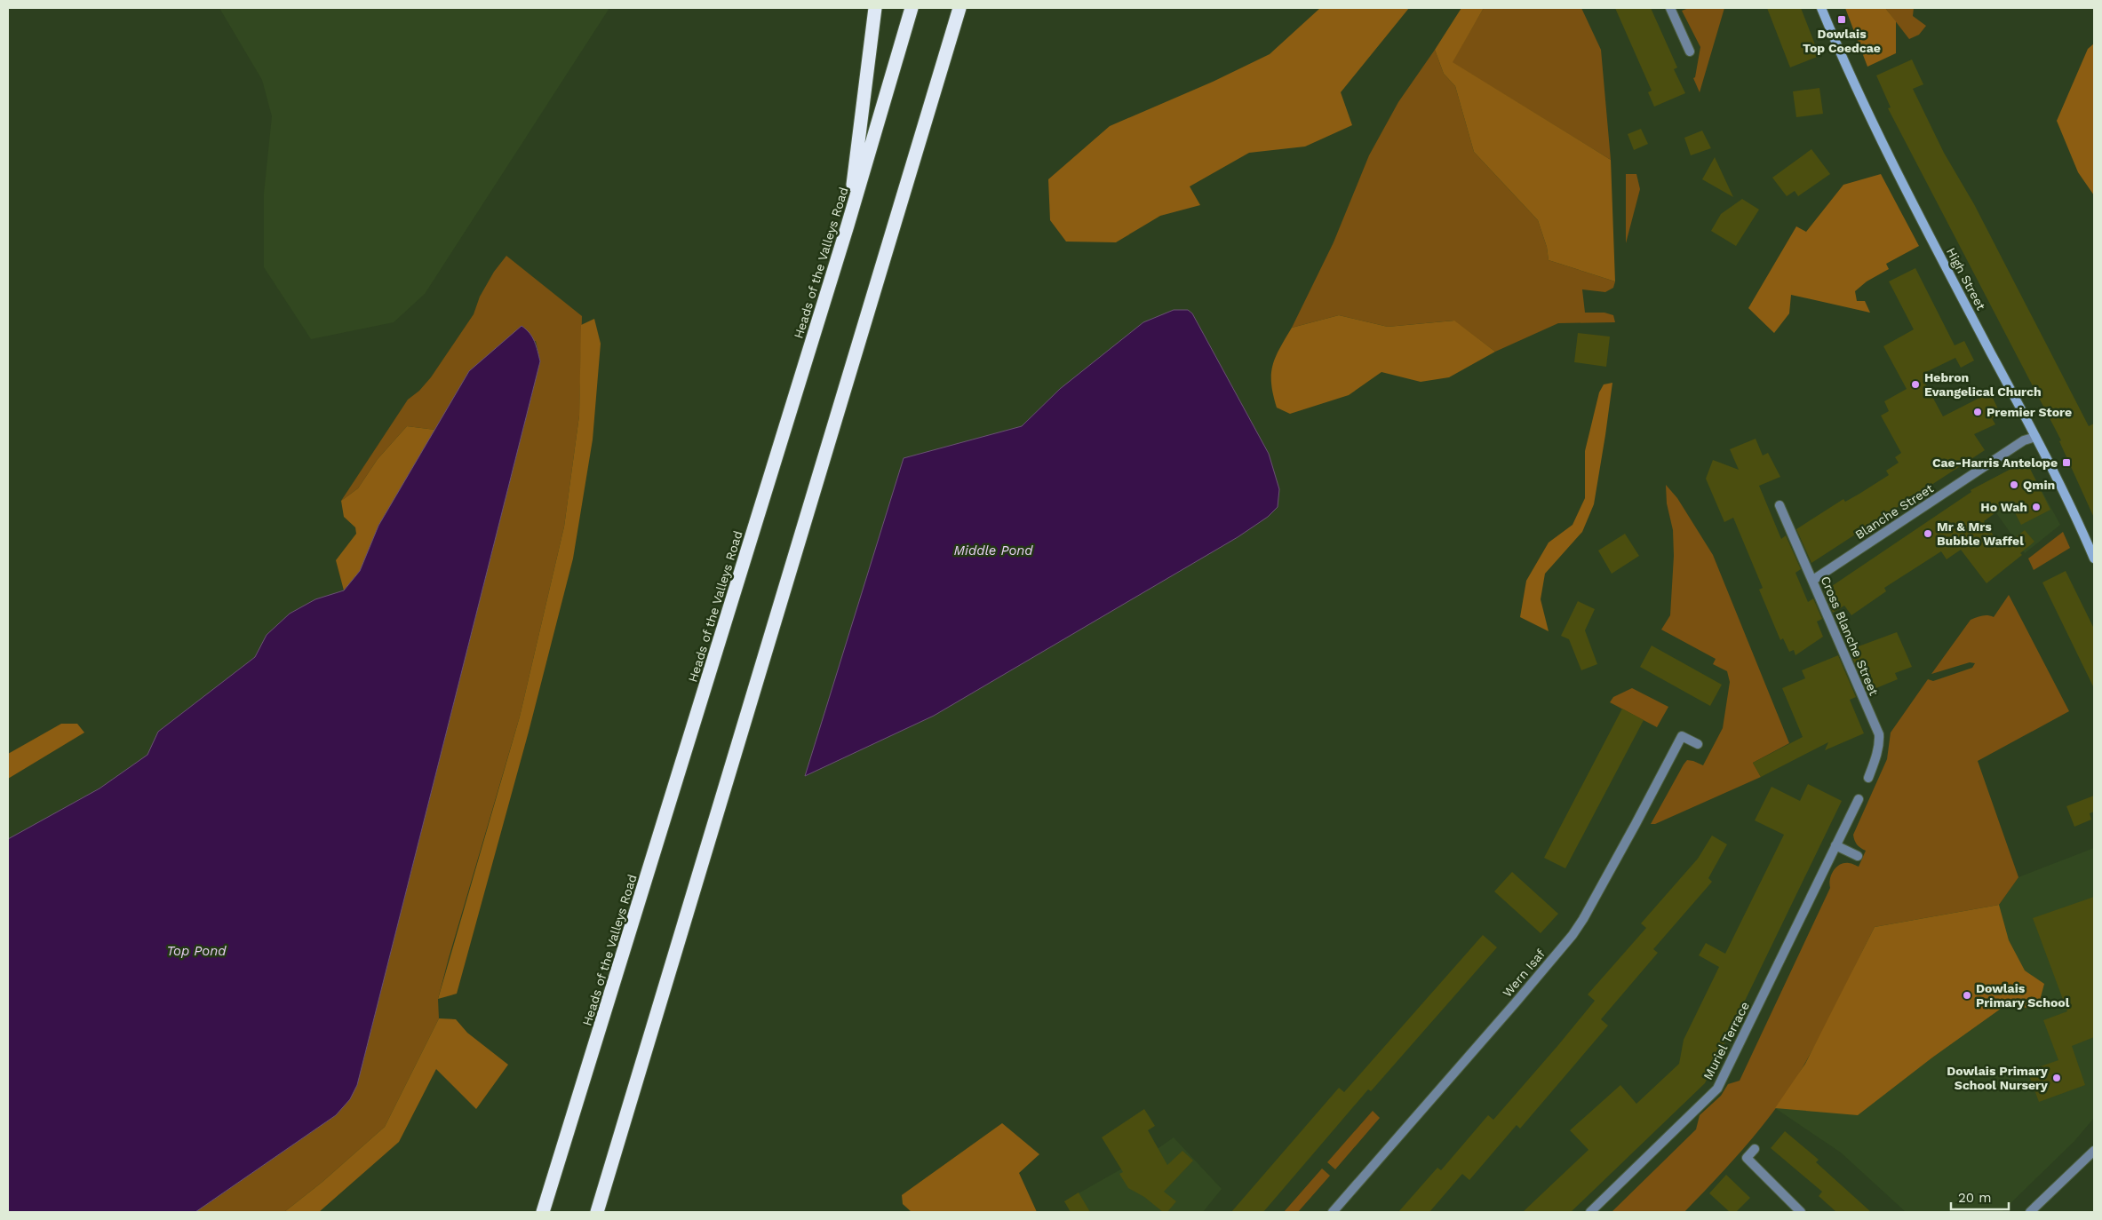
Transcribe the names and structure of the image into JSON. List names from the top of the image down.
{
  "streets": {
    "highway": ["Heads of the Valleys Road"],
    "street": [
      "High Street",
      "Blanche Street",
      "Cross Blanche Street",
      "Wern Isaf",
      "Muriel Terrace"
    ]
  },
  "crossings": [
    ["High Street", "Blanche Street"],
    ["Blanche Street", "Cross Blanche Street"]
  ],
  "water": ["Middle Pond", "Top Pond"],
  "places": {
    "transit": ["Dowlais Top Coedcae", "Cae-Harris Antelope"],
    "other": [
      "Hebron Evangelical Church",
      "Premier Store",
      "Qmin",
      "Ho Wah",
      "Mr & Mrs Bubble Waffel",
      "Dowlais Primary School",
      "Dowlais Primary School Nursery"
    ]
  },
  "scale_bar": "20 m"
}
